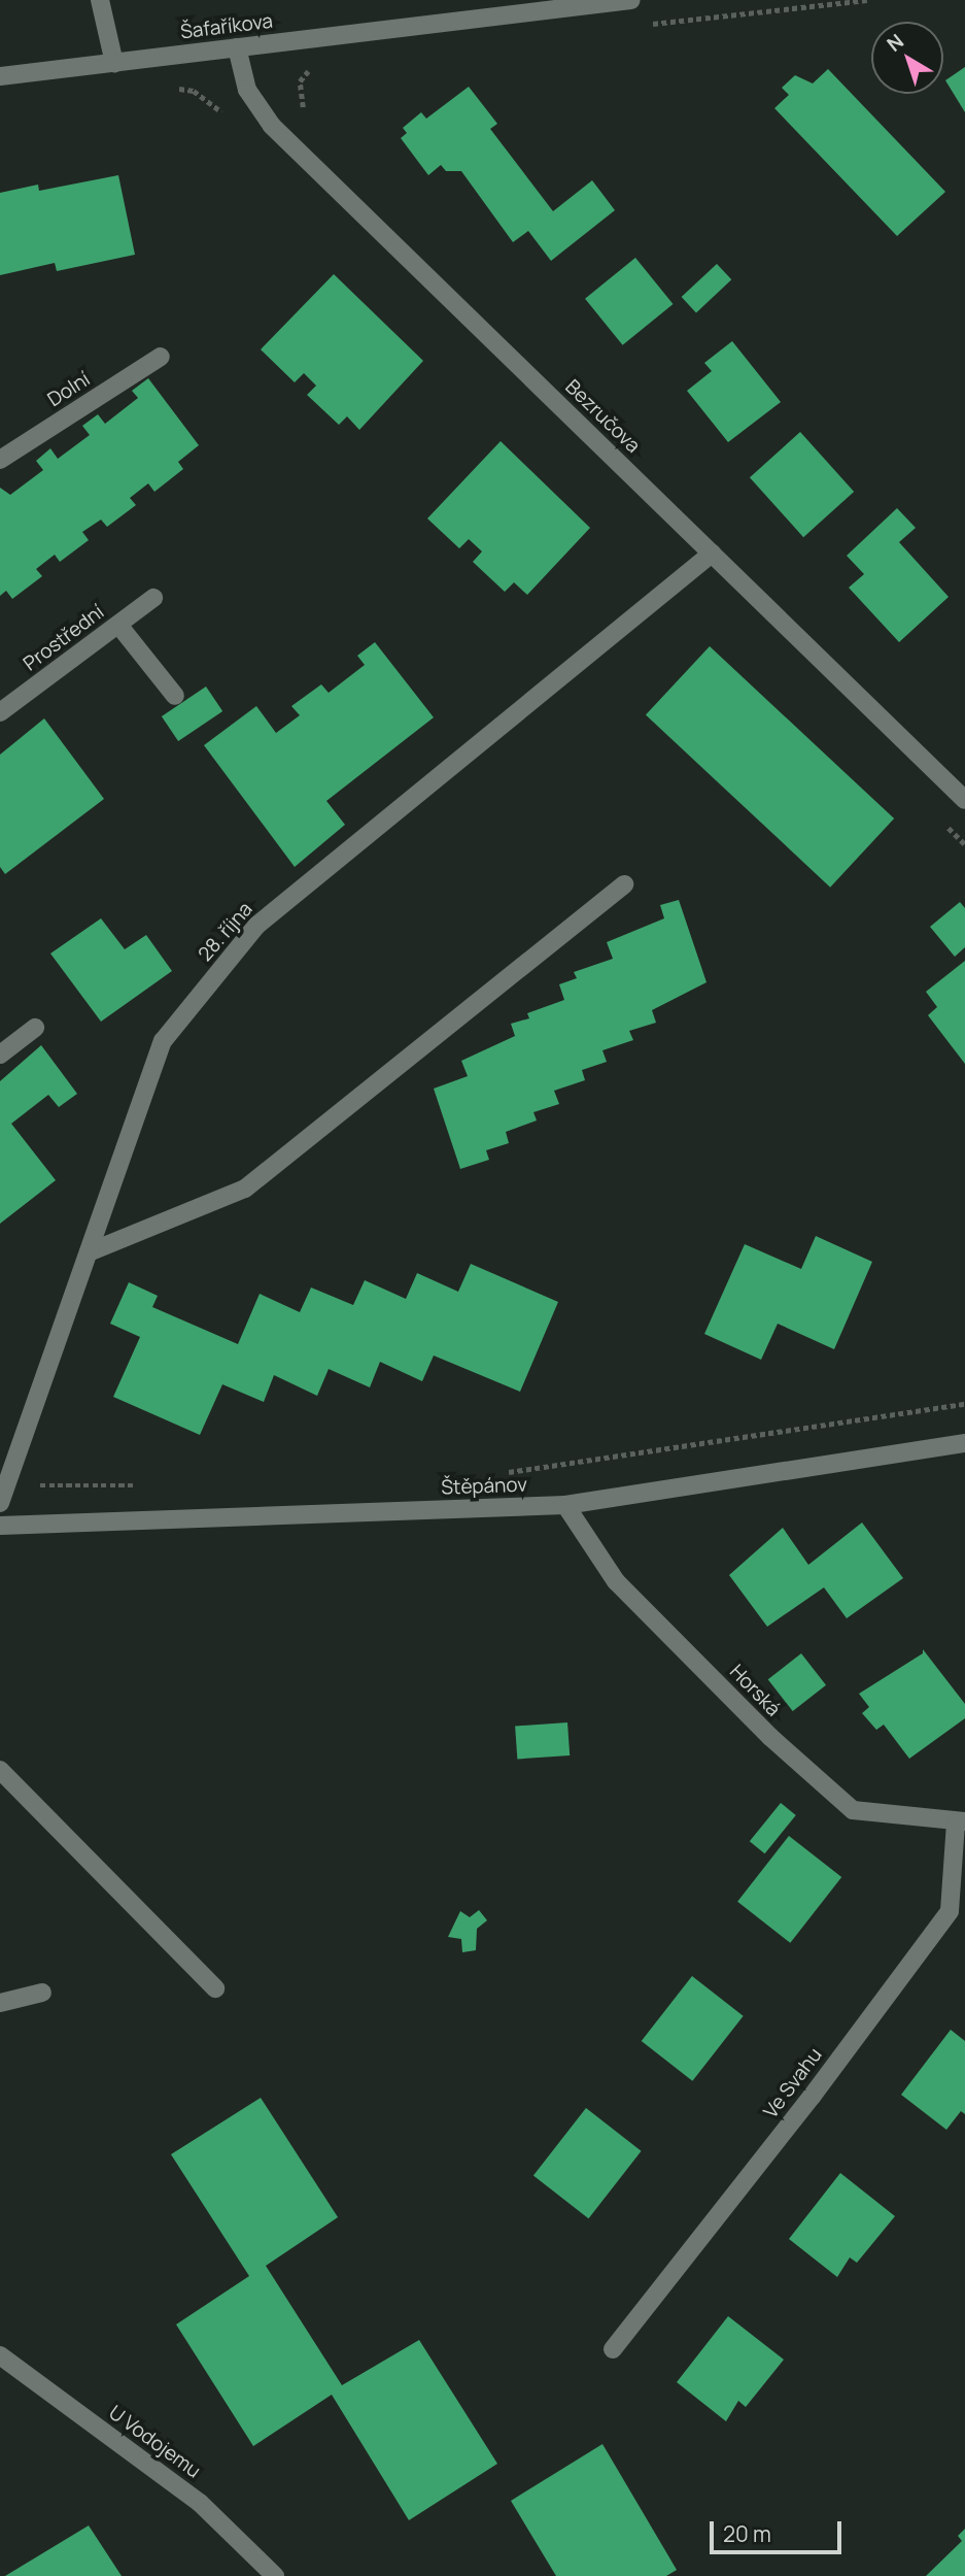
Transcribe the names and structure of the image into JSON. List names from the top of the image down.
{
  "streets": {
    "street": [
      "Šafaříkova",
      "Dolní",
      "Bezručova",
      "Prostřední",
      "28. října",
      "Štěpánov",
      "Horská",
      "Ve Svahu",
      "U Vodojemu"
    ]
  },
  "crossings": [
    ["Šafaříkova", "Bezručova"],
    ["Bezručova", "28. října"],
    ["Štěpánov", "Horská"],
    ["Horská", "Ve Svahu"]
  ],
  "scale_bar": "20 m",
  "north": "top left"
}
